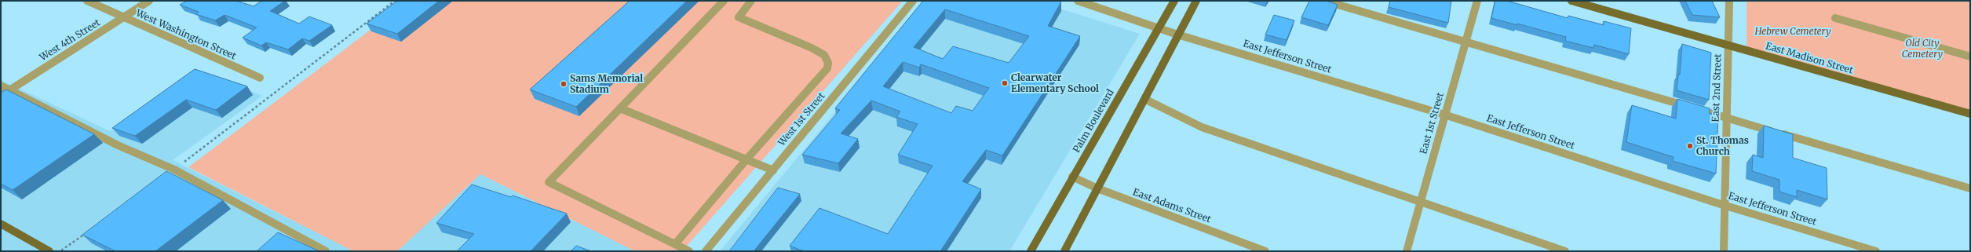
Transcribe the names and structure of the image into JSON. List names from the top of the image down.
{
  "streets": {
    "main road": ["East Madison Street", "Palm Boulevard"],
    "street": [
      "West Washington Street",
      "West 4th Street",
      "East Jefferson Street",
      "East 2nd Street",
      "West 1st Street",
      "East 1st Street",
      "East Adams Street"
    ]
  },
  "crossings": [
    ["West Washington Street", "West 4th Street"],
    ["East Jefferson Street", "East 2nd Street"],
    ["East Jefferson Street", "Palm Boulevard"],
    ["East Jefferson Street", "East 1st Street"],
    ["East Madison Street", "East 2nd Street"],
    ["Palm Boulevard", "East Adams Street"]
  ],
  "parks": ["Hebrew Cemetery", "Old City Cemetery"],
  "places": ["Clearwater Elementary School", "Sams Memorial Stadium", "St. Thomas Church"]
}
